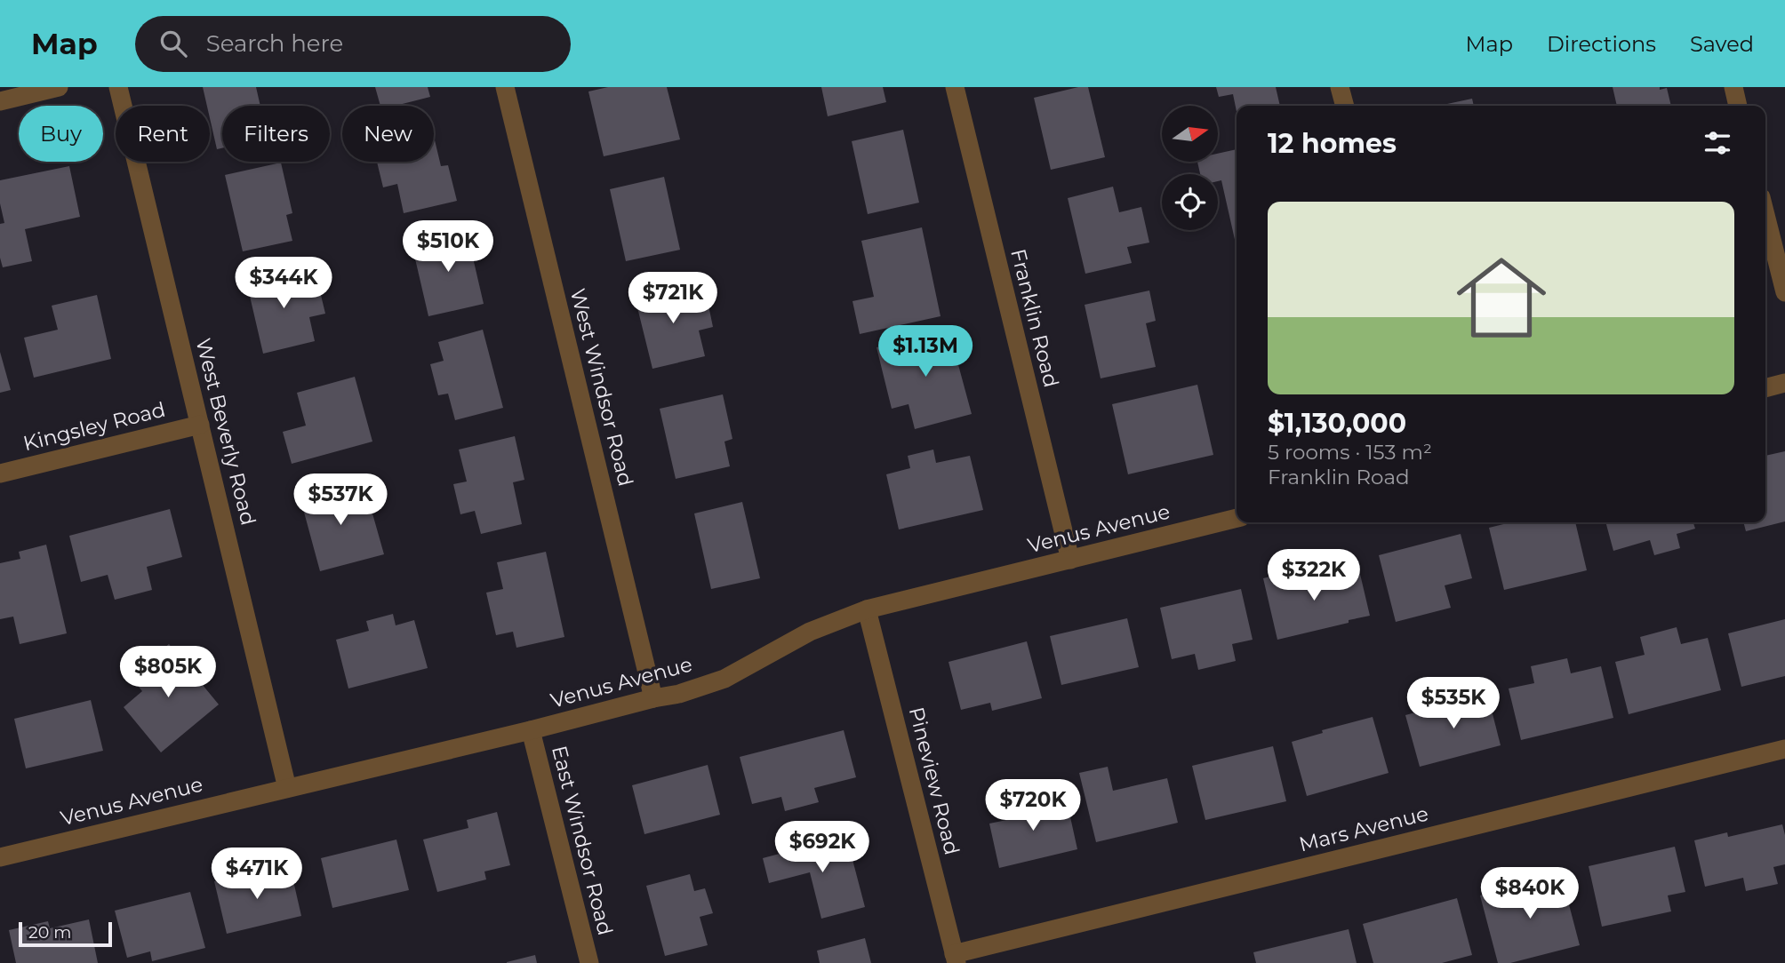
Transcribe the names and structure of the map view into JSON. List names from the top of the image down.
{
  "streets": {
    "street": [
      "Franklin Road",
      "West Windsor Road",
      "Kingsley Road",
      "West Beverly Road",
      "Venus Avenue",
      "Pineview Road",
      "Mars Avenue",
      "East Windsor Road"
    ]
  },
  "crossings": [
    ["Franklin Road", "Venus Avenue"],
    ["West Windsor Road", "Venus Avenue"],
    ["Kingsley Road", "West Beverly Road"],
    ["West Beverly Road", "Venus Avenue"],
    ["Venus Avenue", "Pineview Road"],
    ["Venus Avenue", "East Windsor Road"],
    ["Pineview Road", "Mars Avenue"]
  ],
  "scale_bar": "20 m",
  "north": "right",
  "page": {
    "header": "Map",
    "search": "Search here",
    "nav": ["Map", "Directions", "Saved"],
    "chip": [
      "Buy",
      "Rent",
      "Filters",
      "New"
    ],
    "heading": "12 homes",
    "list": [
      {
        "name": "$1,130,000",
        "note": "5 rooms · 153 m² · Franklin Road"
      }
    ],
    "price": [
      "$510K",
      "$344K",
      "$721K",
      "$1.13M",
      "$537K",
      "$322K",
      "$805K",
      "$535K",
      "$720K",
      "$692K",
      "$471K",
      "$840K"
    ],
    "scale": "20 m"
  }
}
